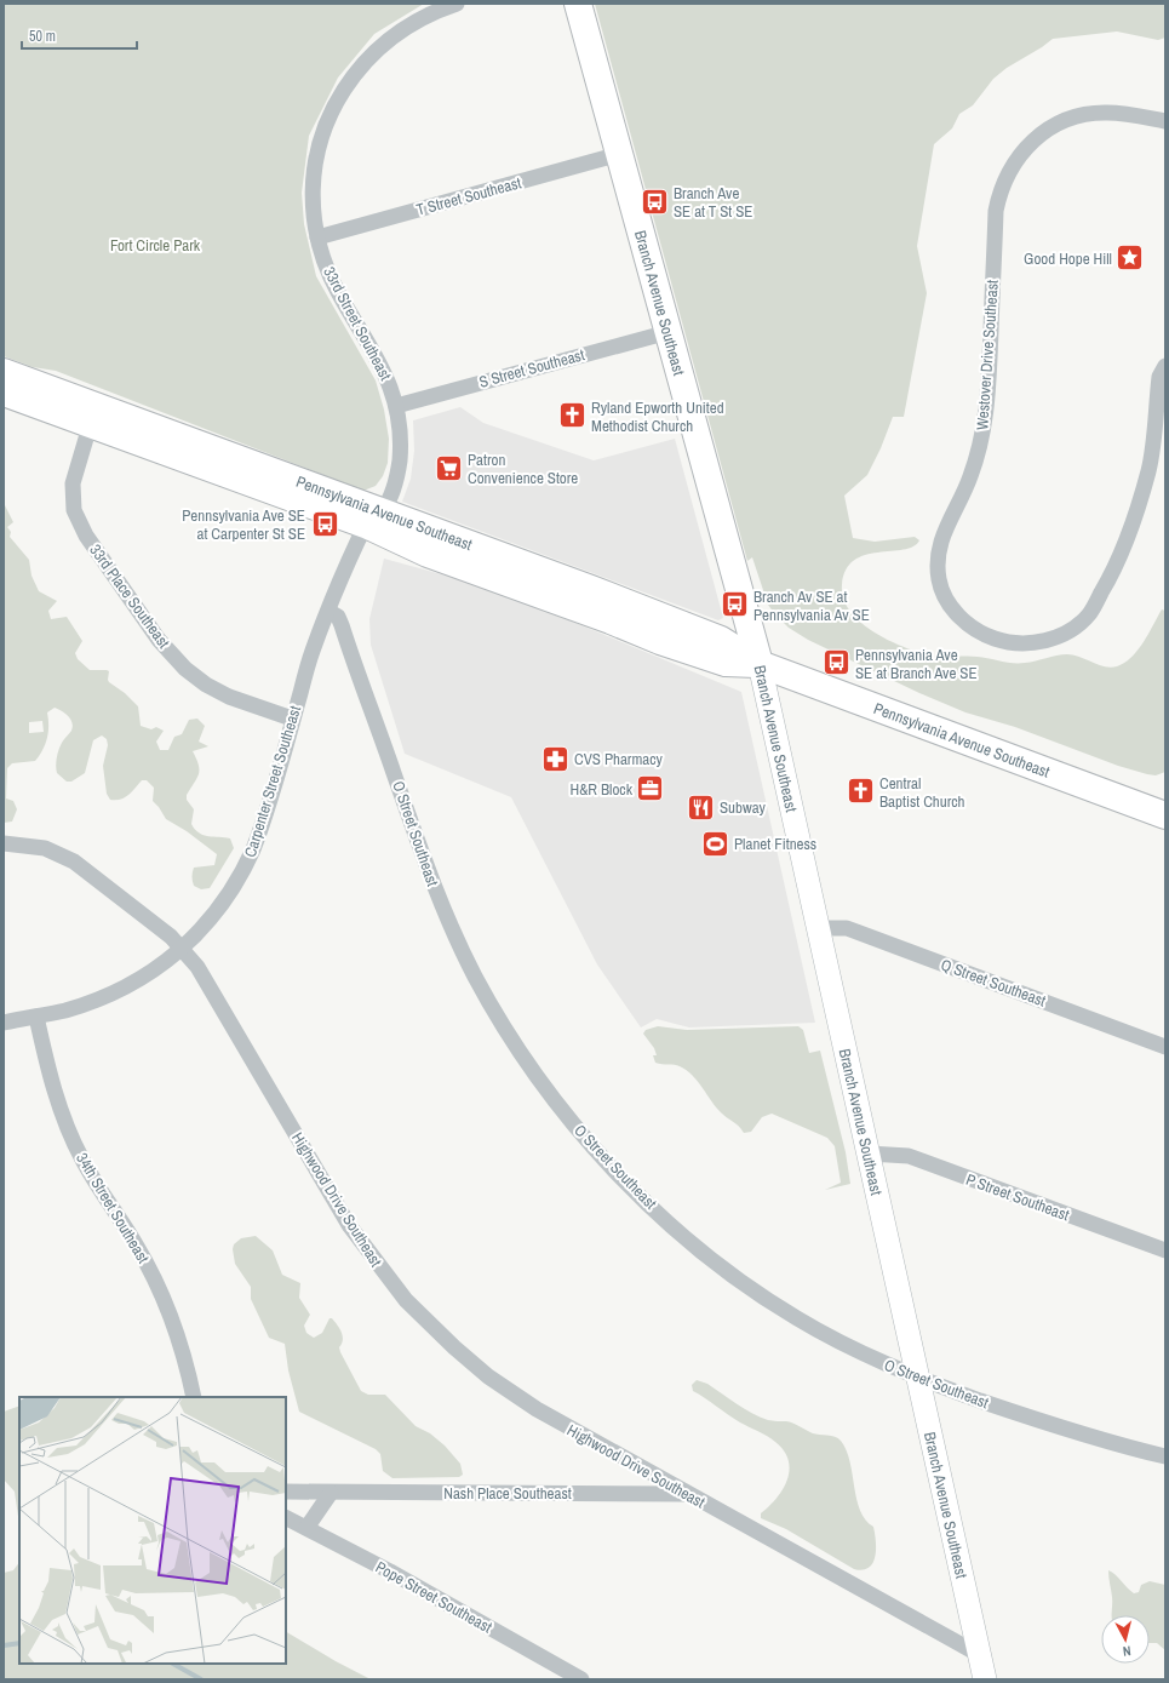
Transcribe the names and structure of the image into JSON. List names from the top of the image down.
{
  "streets": {
    "highway": ["Branch Avenue Southeast", "Pennsylvania Avenue Southeast"],
    "street": [
      "T Street Southeast",
      "33rd Street Southeast",
      "Westover Drive Southeast",
      "S Street Southeast",
      "33rd Place Southeast",
      "Carpenter Street Southeast",
      "O Street Southeast",
      "Q Street Southeast",
      "P Street Southeast",
      "Highwood Drive Southeast",
      "34th Street Southeast",
      "Nash Place Southeast",
      "Pope Street Southeast"
    ]
  },
  "crossings": [
    ["T Street Southeast", "Branch Avenue Southeast"],
    ["T Street Southeast", "33rd Street Southeast"],
    ["Branch Avenue Southeast", "S Street Southeast"],
    ["Branch Avenue Southeast", "Pennsylvania Avenue Southeast"],
    ["Branch Avenue Southeast", "O Street Southeast"],
    ["Branch Avenue Southeast", "Q Street Southeast"],
    ["Branch Avenue Southeast", "P Street Southeast"],
    ["Branch Avenue Southeast", "Highwood Drive Southeast"],
    ["33rd Street Southeast", "S Street Southeast"],
    ["33rd Street Southeast", "Pennsylvania Avenue Southeast"],
    ["33rd Street Southeast", "Carpenter Street Southeast"],
    ["Pennsylvania Avenue Southeast", "33rd Place Southeast"],
    ["Pennsylvania Avenue Southeast", "Carpenter Street Southeast"],
    ["33rd Place Southeast", "Carpenter Street Southeast"],
    ["Carpenter Street Southeast", "O Street Southeast"],
    ["Carpenter Street Southeast", "Highwood Drive Southeast"],
    ["Carpenter Street Southeast", "34th Street Southeast"],
    ["Highwood Drive Southeast", "Nash Place Southeast"]
  ],
  "parks": ["Fort Circle Park"],
  "places": {
    "bus stop": [
      "Branch Ave SE at T St SE",
      "Pennsylvania Ave SE at Carpenter St SE",
      "Branch Av SE at Pennsylvania Av SE",
      "Pennsylvania Ave SE at Branch Ave SE"
    ],
    "place": ["Good Hope Hill"],
    "church": ["Ryland Epworth United Methodist Church", "Central Baptist Church"],
    "supermarket": ["Patron Convenience Store"],
    "pharmacy": ["CVS Pharmacy"],
    "office": ["H&R Block"],
    "restaurant": ["Subway"],
    "sports": ["Planet Fitness"]
  },
  "scale_bar": "50 m",
  "north": "bottom"
}
